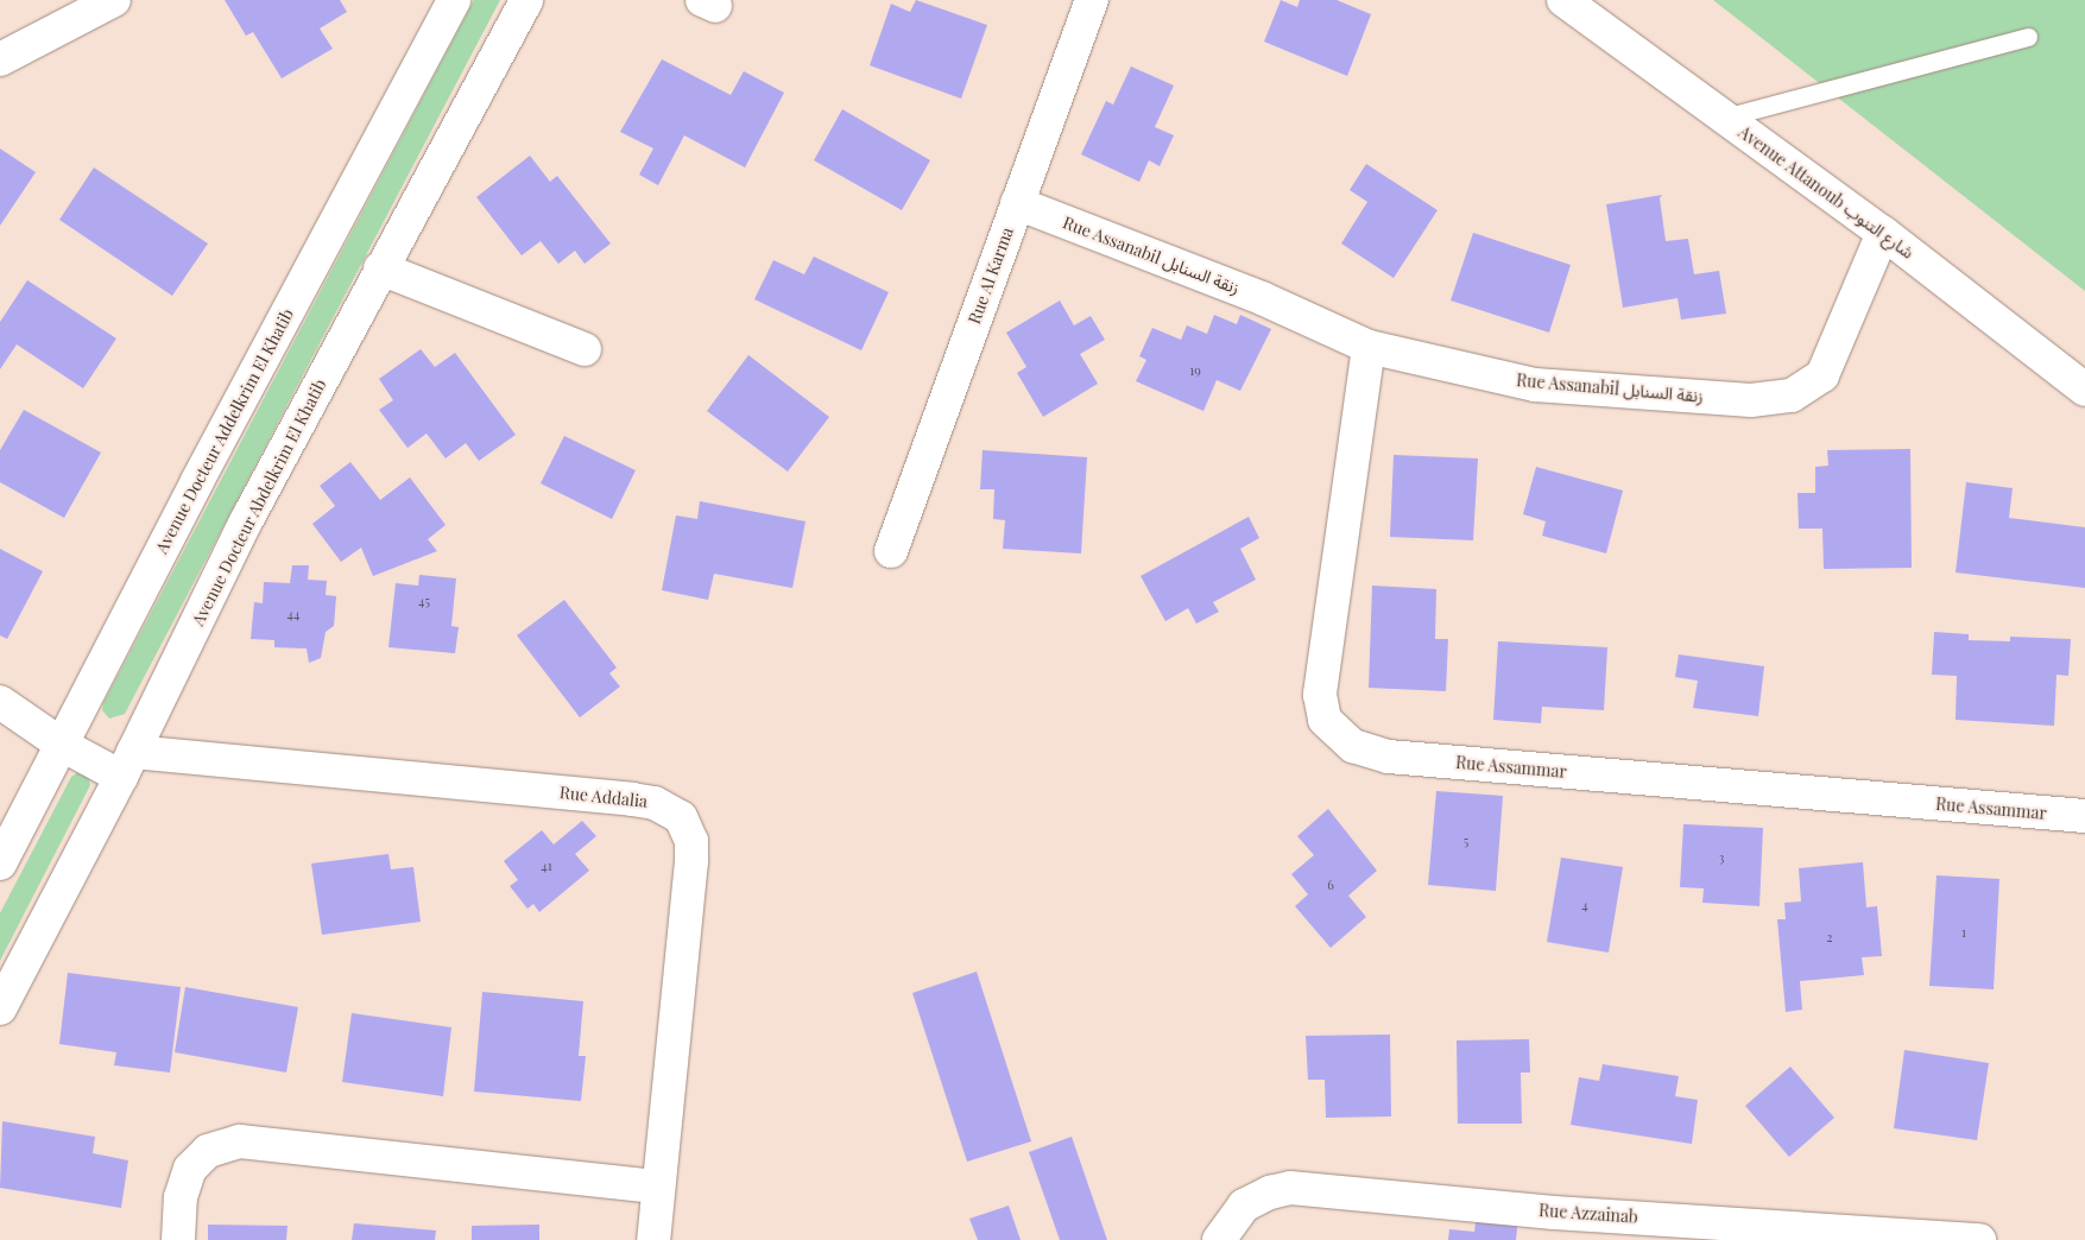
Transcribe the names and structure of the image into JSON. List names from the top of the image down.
{
  "streets": {
    "street": [
      "Avenue Attanoub شارع التنوب",
      "Rue Assanabil زنقة السنابل",
      "Rue Al Karma",
      "Avenue Docteur Addelkrim El Khatib",
      "Avenue Docteur Abdelkrim El Khatib",
      "Rue Assammar",
      "Rue Addalia",
      "Rue Azzainab"
    ]
  },
  "crossings": [
    ["Avenue Attanoub شارع التنوب", "Rue Assanabil زنقة السنابل"],
    ["Rue Assanabil زنقة السنابل", "Rue Al Karma"],
    ["Rue Assanabil زنقة السنابل", "Rue Assammar"],
    ["Avenue Docteur Abdelkrim El Khatib", "Rue Addalia"]
  ],
  "house_numbers": [
    "19",
    "45",
    "44",
    "5",
    "3",
    "41",
    "6",
    "4",
    "1",
    "2"
  ]
}
